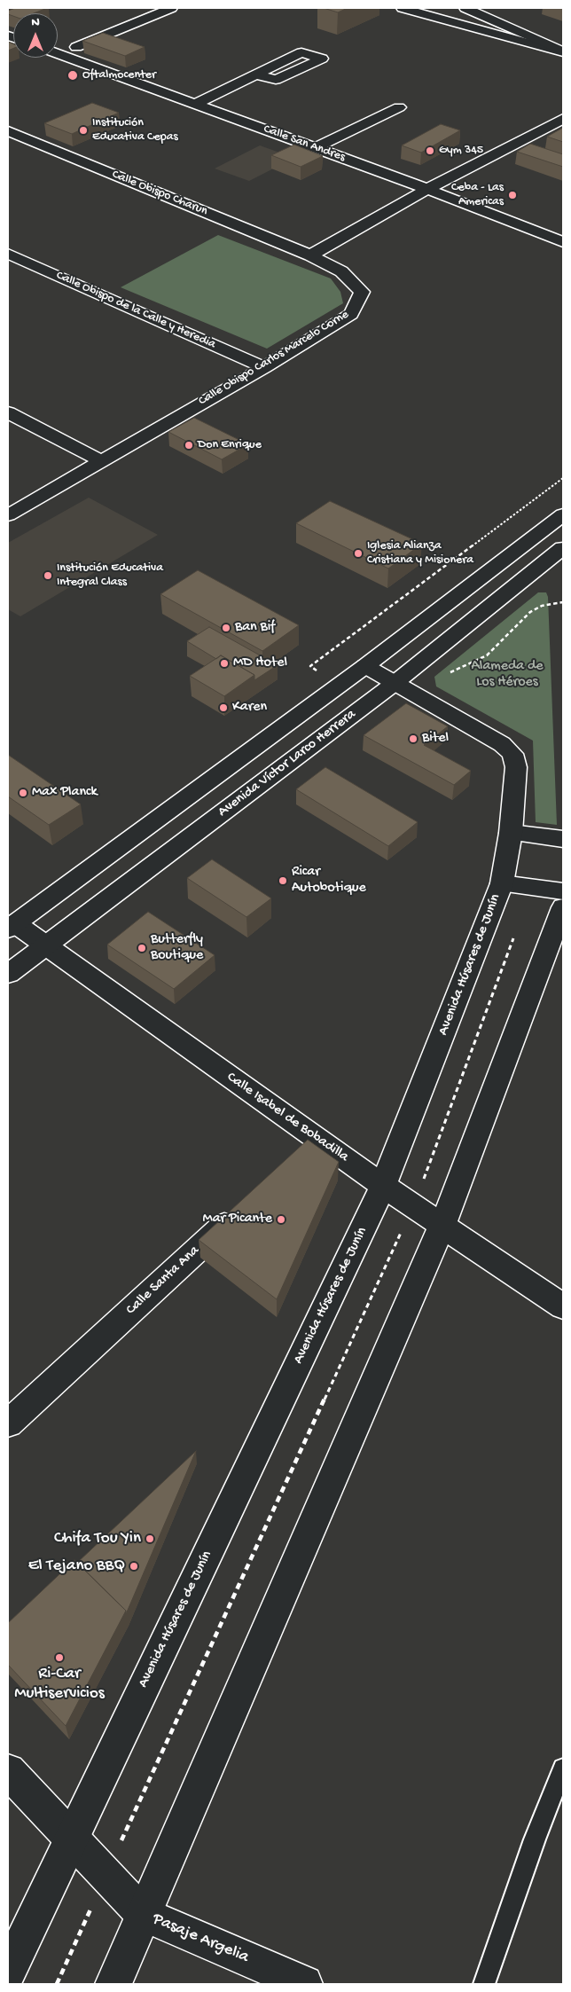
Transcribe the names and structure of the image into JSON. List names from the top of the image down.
{
  "streets": {
    "street": [
      "Calle San Andres",
      "Calle Obispo Charun",
      "Calle Obispo de la Calle y Heredia",
      "Calle Obispo Carlos Marcelo Corne",
      "Avenida Víctor Larco Herrera",
      "Avenida Húsares de Junín",
      "Calle Isabel de Bobadilla",
      "Calle Santa Ana",
      "Pasaje Argelia"
    ]
  },
  "crossings": [
    ["Calle Obispo Charun", "Calle Obispo Carlos Marcelo Corne"],
    ["Calle Obispo de la Calle y Heredia", "Calle Obispo Carlos Marcelo Corne"],
    ["Avenida Víctor Larco Herrera", "Avenida Húsares de Junín"],
    ["Avenida Víctor Larco Herrera", "Calle Isabel de Bobadilla"],
    ["Avenida Húsares de Junín", "Calle Isabel de Bobadilla"],
    ["Avenida Húsares de Junín", "Pasaje Argelia"]
  ],
  "parks": ["Alameda de Los Héroes"],
  "places": [
    "Oftalmocenter",
    "Institución Educativa Cepas",
    "Gym 345",
    "Ceba - Las Americas",
    "Don Enrique",
    "Iglesia Alianza Cristiana y Misionera",
    "Institución Educativa Integral Class",
    "Ban Bif",
    "MD Hotel",
    "Karen",
    "Bitel",
    "Max Planck",
    "Ricar Autobotique",
    "Butterfly Boutique",
    "Mar Picante",
    "Chifa Tou Yin",
    "El Tejano BBQ",
    "Ri-Car Multiservicios"
  ],
  "north": "top"
}
